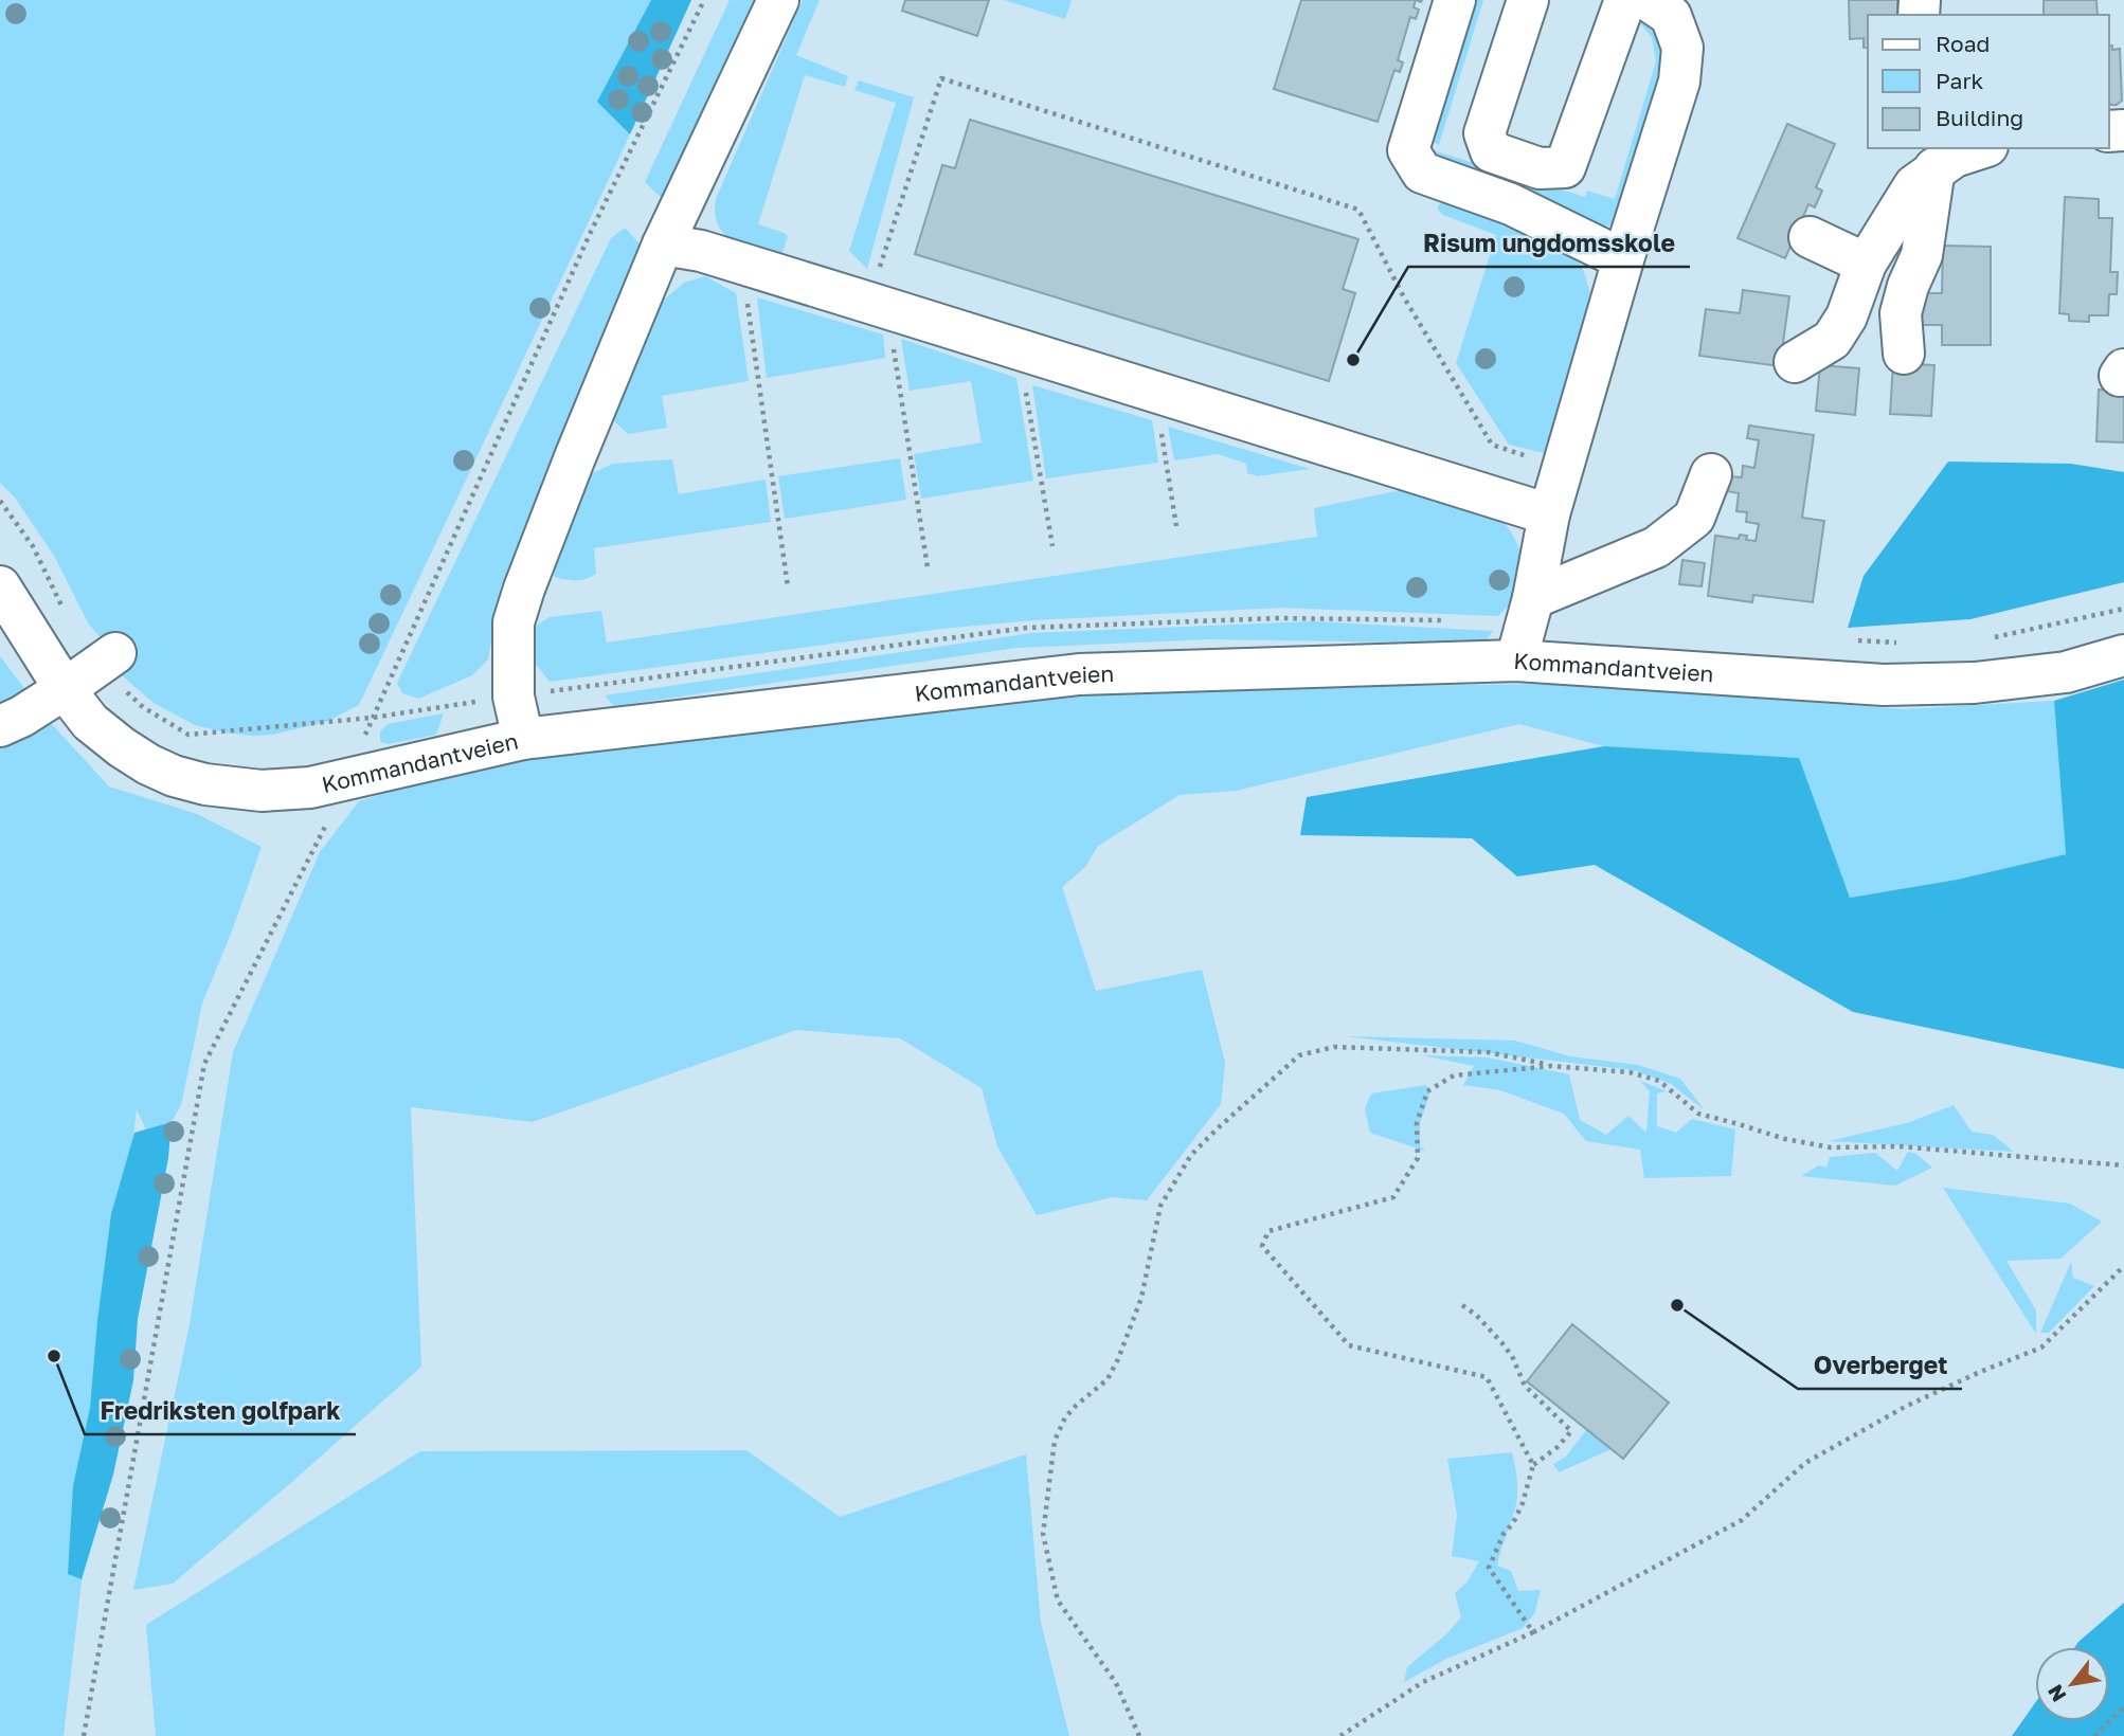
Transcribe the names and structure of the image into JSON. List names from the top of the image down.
{
  "streets": {
    "street": ["Kommandantveien"]
  },
  "places": ["Risum ungdomsskole", "Overberget", "Fredriksten golfpark"],
  "legend": ["Road", "Park", "Building"],
  "north": "bottom left"
}
